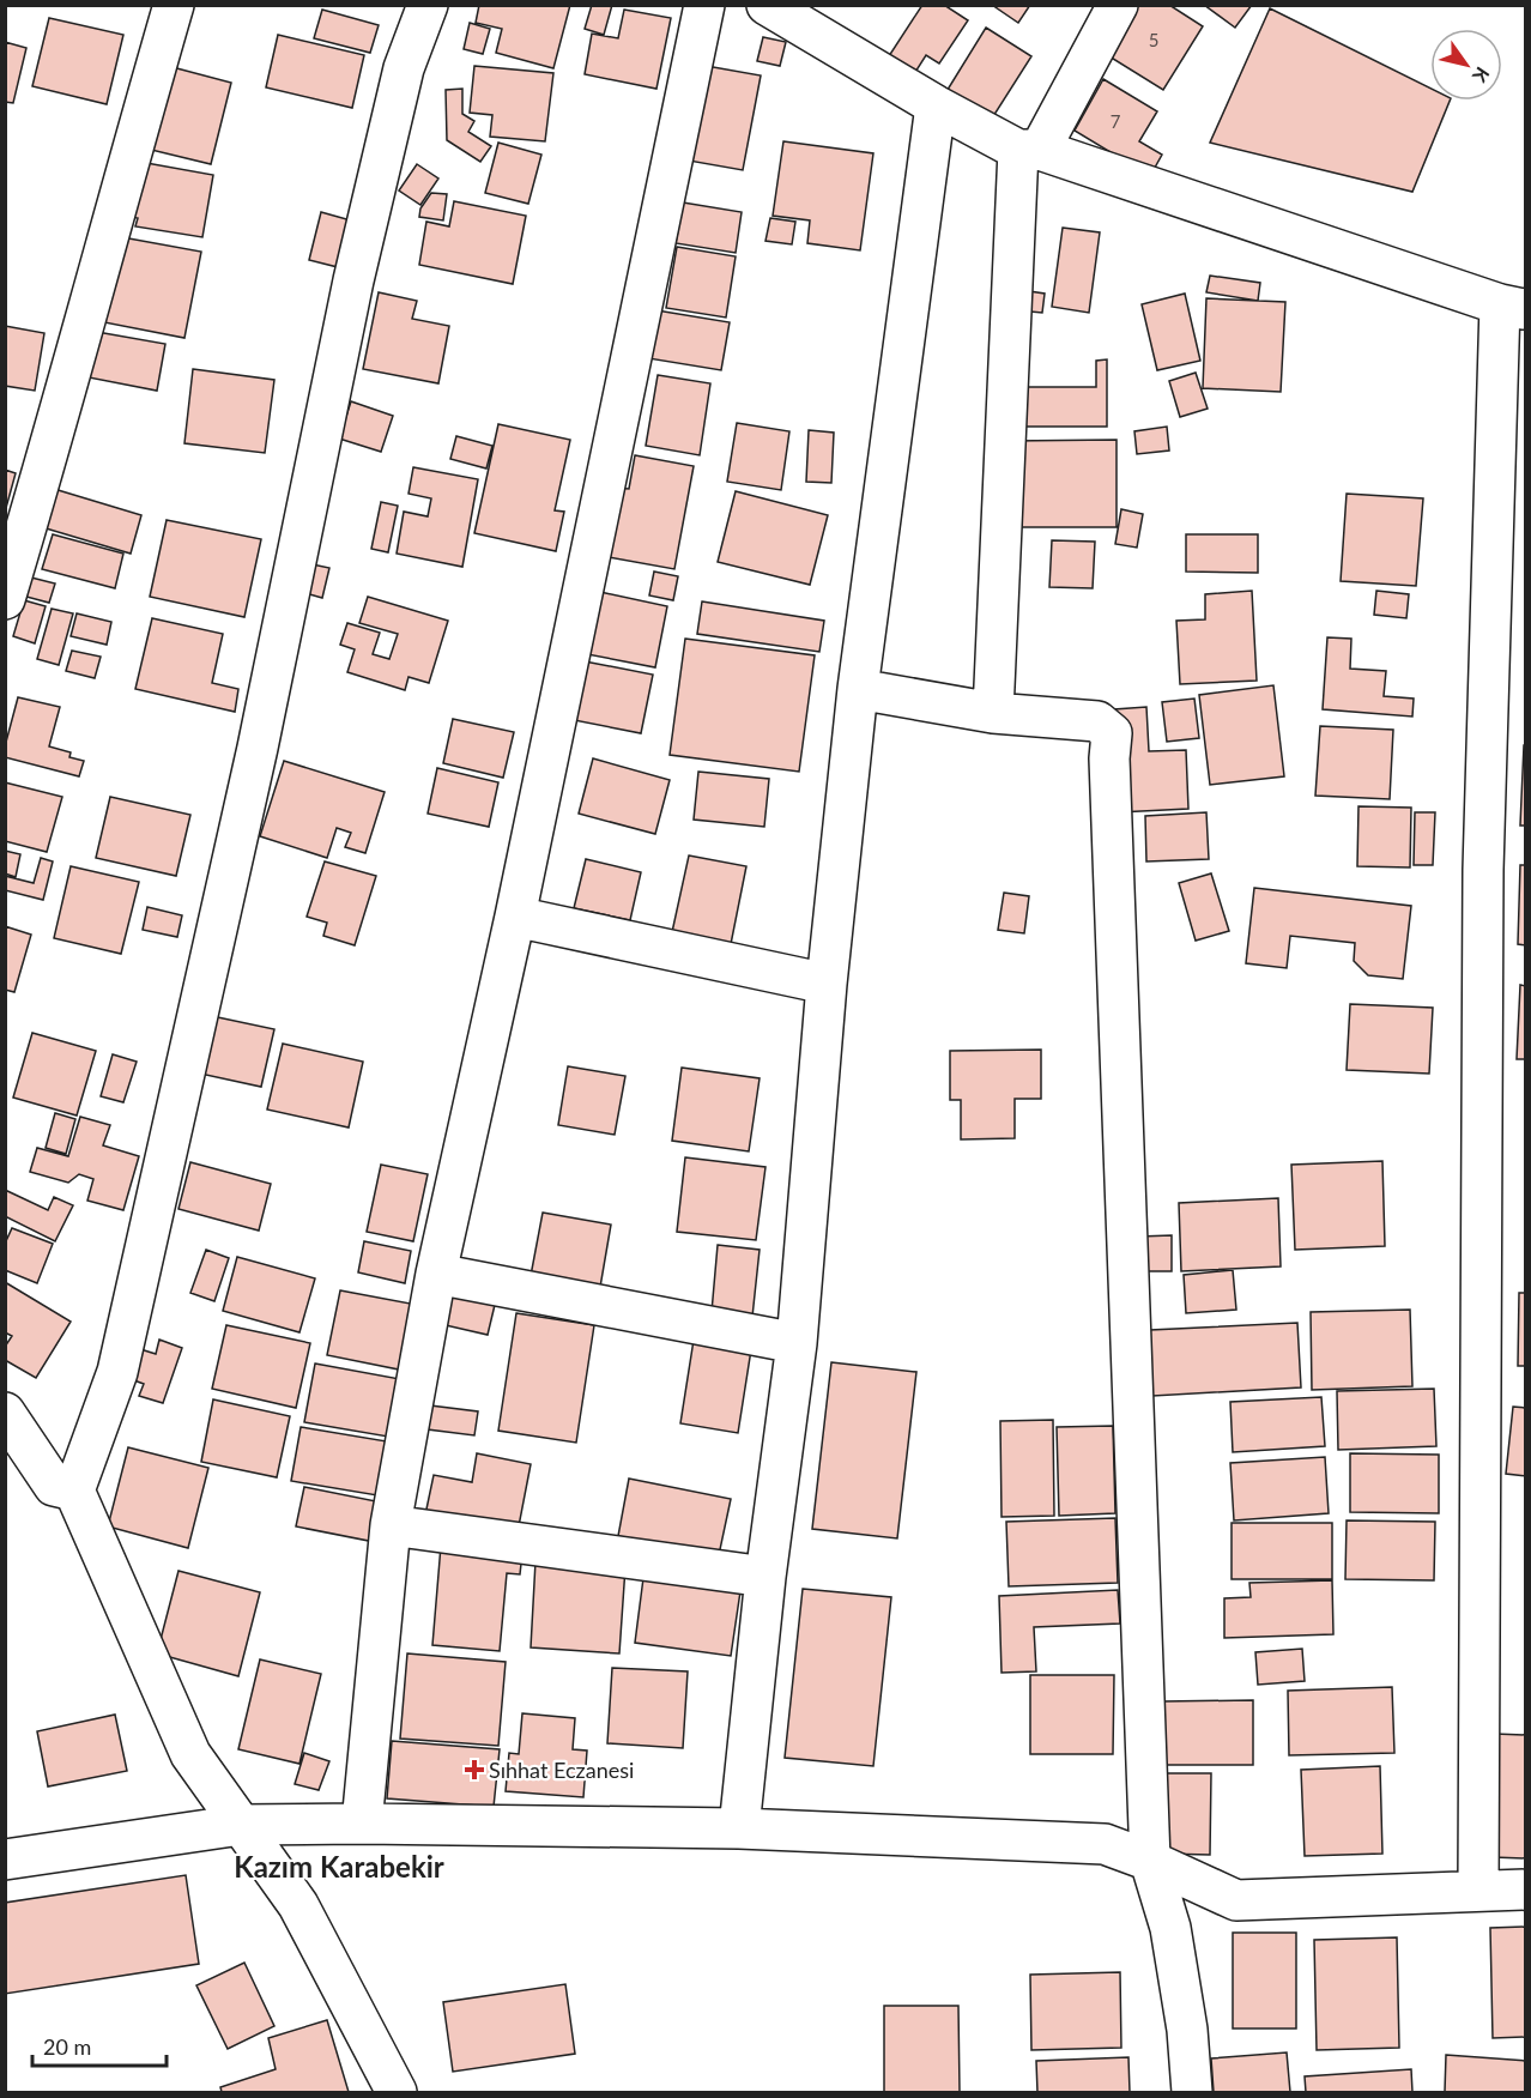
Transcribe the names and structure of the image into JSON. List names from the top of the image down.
{
  "districts": ["Kazım Karabekir"],
  "places": {
    "health": ["Sıhhat Eczanesi"]
  },
  "house_numbers": ["5", "7"],
  "scale_bar": "20 m",
  "north": "bottom right"
}
